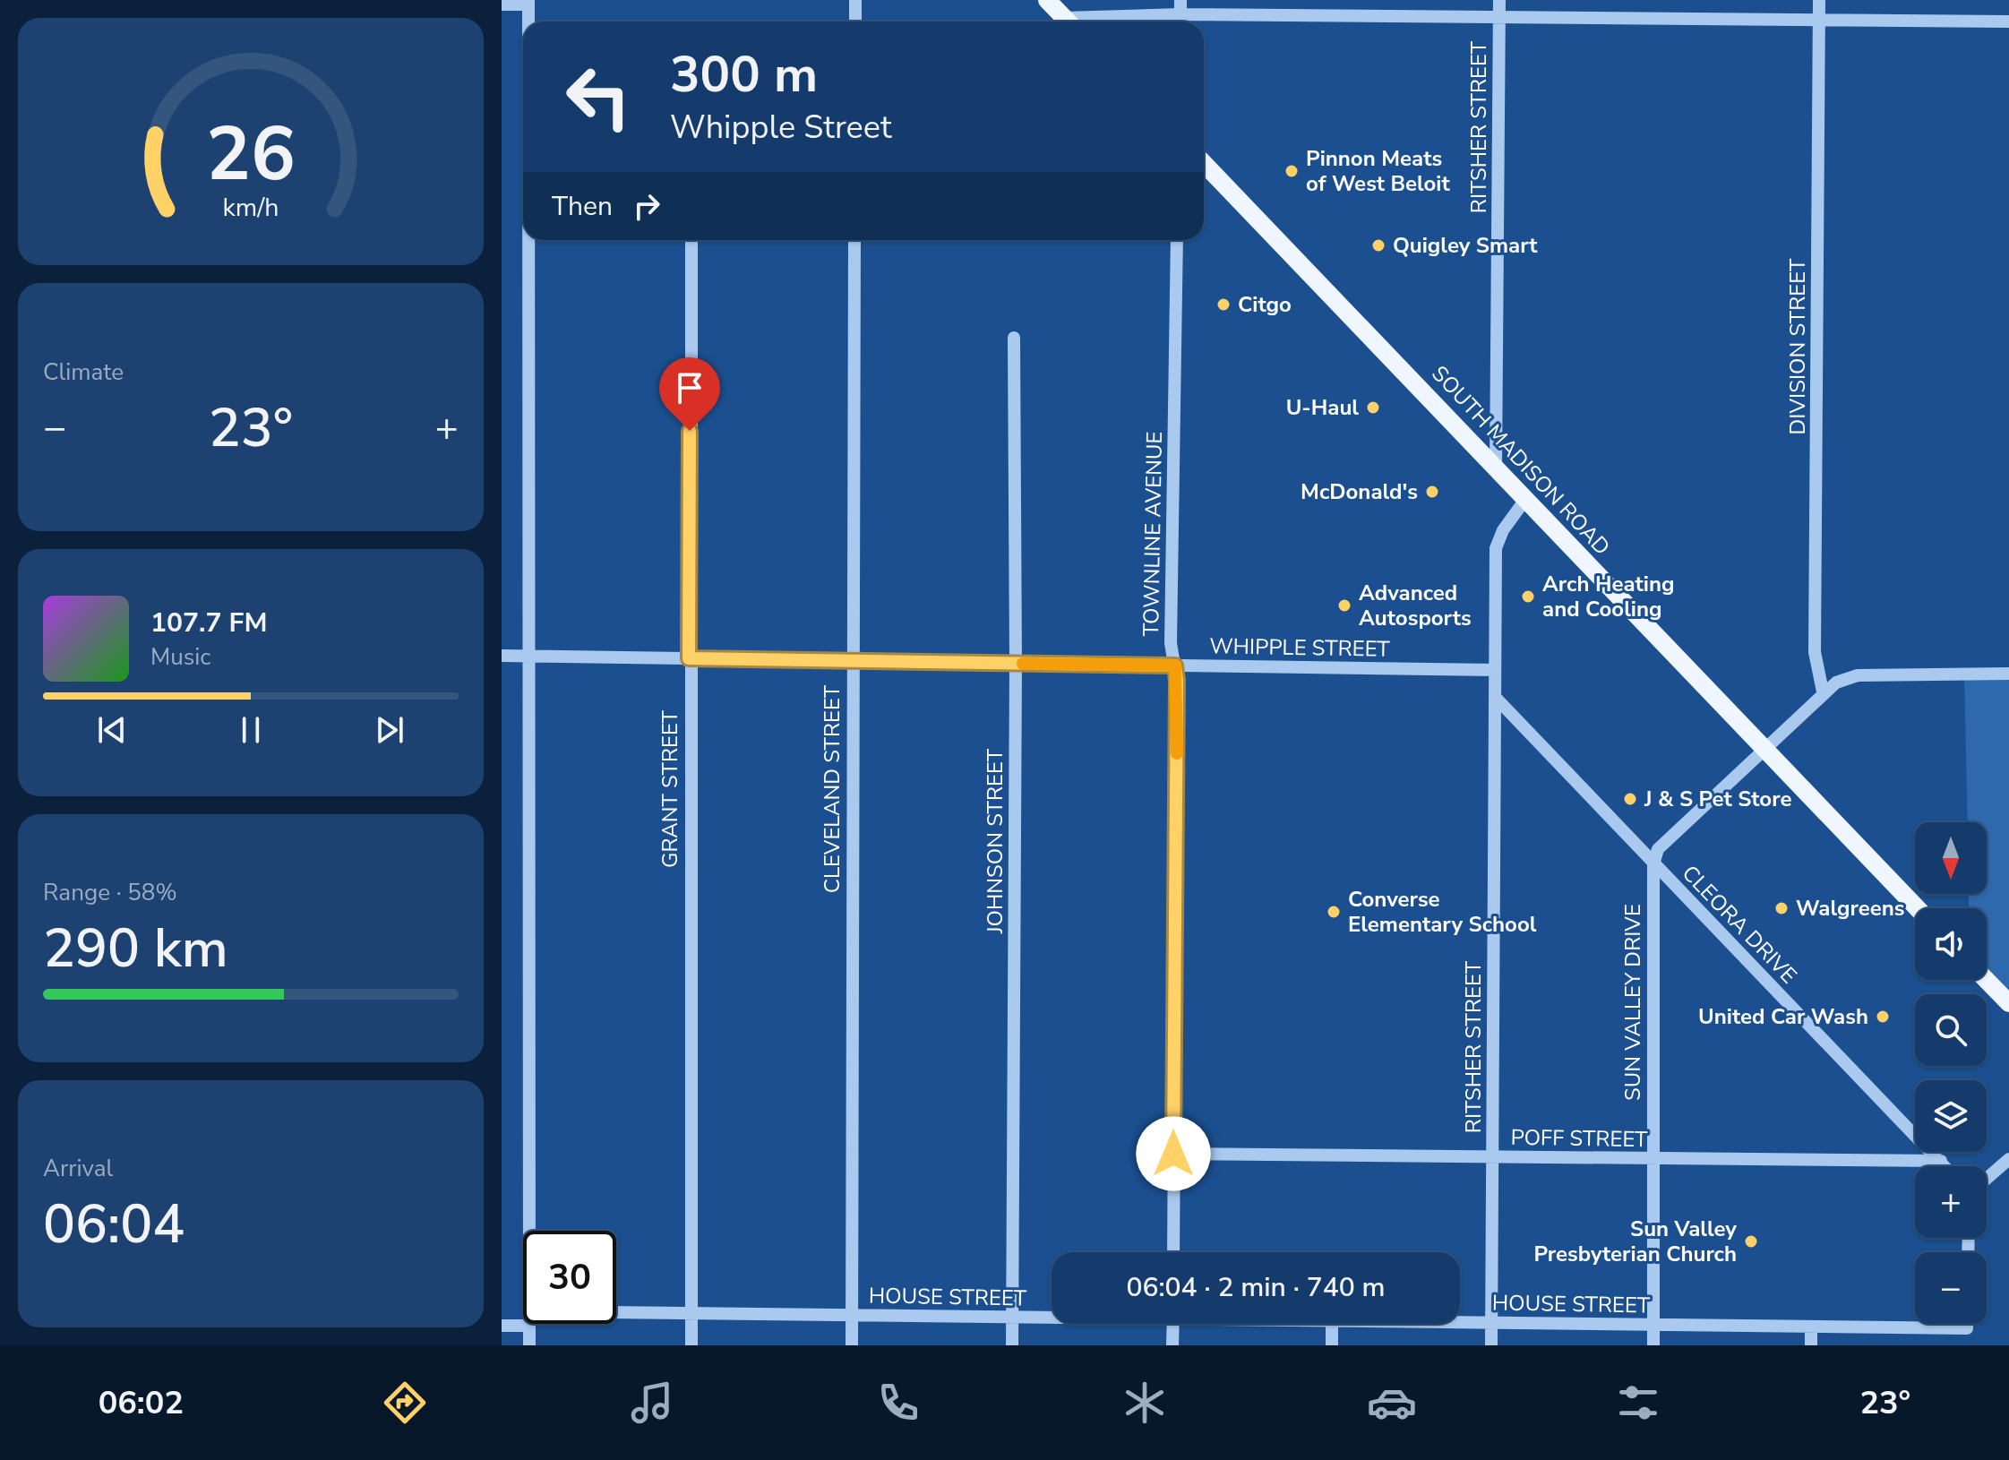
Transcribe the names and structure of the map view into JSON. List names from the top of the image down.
{
  "streets": {
    "main road": ["SOUTH MADISON ROAD"],
    "street": [
      "RITSHER STREET",
      "DIVISION STREET",
      "TOWNLINE AVENUE",
      "WHIPPLE STREET",
      "GRANT STREET",
      "CLEVELAND STREET",
      "JOHNSON STREET",
      "CLEORA DRIVE",
      "SUN VALLEY DRIVE",
      "POFF STREET",
      "HOUSE STREET"
    ]
  },
  "crossings": [
    ["RITSHER STREET", "SOUTH MADISON ROAD"],
    ["RITSHER STREET", "WHIPPLE STREET"],
    ["RITSHER STREET", "CLEORA DRIVE"],
    ["RITSHER STREET", "POFF STREET"],
    ["RITSHER STREET", "HOUSE STREET"],
    ["TOWNLINE AVENUE", "WHIPPLE STREET"],
    ["TOWNLINE AVENUE", "POFF STREET"],
    ["WHIPPLE STREET", "GRANT STREET"],
    ["WHIPPLE STREET", "CLEVELAND STREET"],
    ["WHIPPLE STREET", "JOHNSON STREET"],
    ["GRANT STREET", "HOUSE STREET"],
    ["CLEVELAND STREET", "HOUSE STREET"],
    ["JOHNSON STREET", "HOUSE STREET"],
    ["CLEORA DRIVE", "SUN VALLEY DRIVE"],
    ["CLEORA DRIVE", "POFF STREET"],
    ["SUN VALLEY DRIVE", "POFF STREET"],
    ["SUN VALLEY DRIVE", "HOUSE STREET"]
  ],
  "places": [
    "Pinnon Meats of West Beloit",
    "Quigley Smart",
    "Citgo",
    "U-Haul",
    "McDonald's",
    "Arch Heating and Cooling",
    "Advanced Autosports",
    "J & S Pet Store",
    "Walgreens",
    "Converse Elementary School",
    "United Car Wash",
    "Sun Valley Presbyterian Church"
  ],
  "north": "bottom",
  "page": {
    "turn": ["300 m", "Whipple Street"],
    "then": "Then",
    "tile": [
      "Climate",
      ["Range · 58%", "290 km"],
      ["Arrival", "06:04"]
    ],
    "heat": ["−", "23°", "+"],
    "song": ["107.7 FM", "Music"],
    "map_buttons": ["+", "−"],
    "limit": "30",
    "trip": "06:04 · 2 min · 740 m",
    "tabs": ["06:02", "23°"],
    "gauge": ["26", "km/h"]
  }
}
